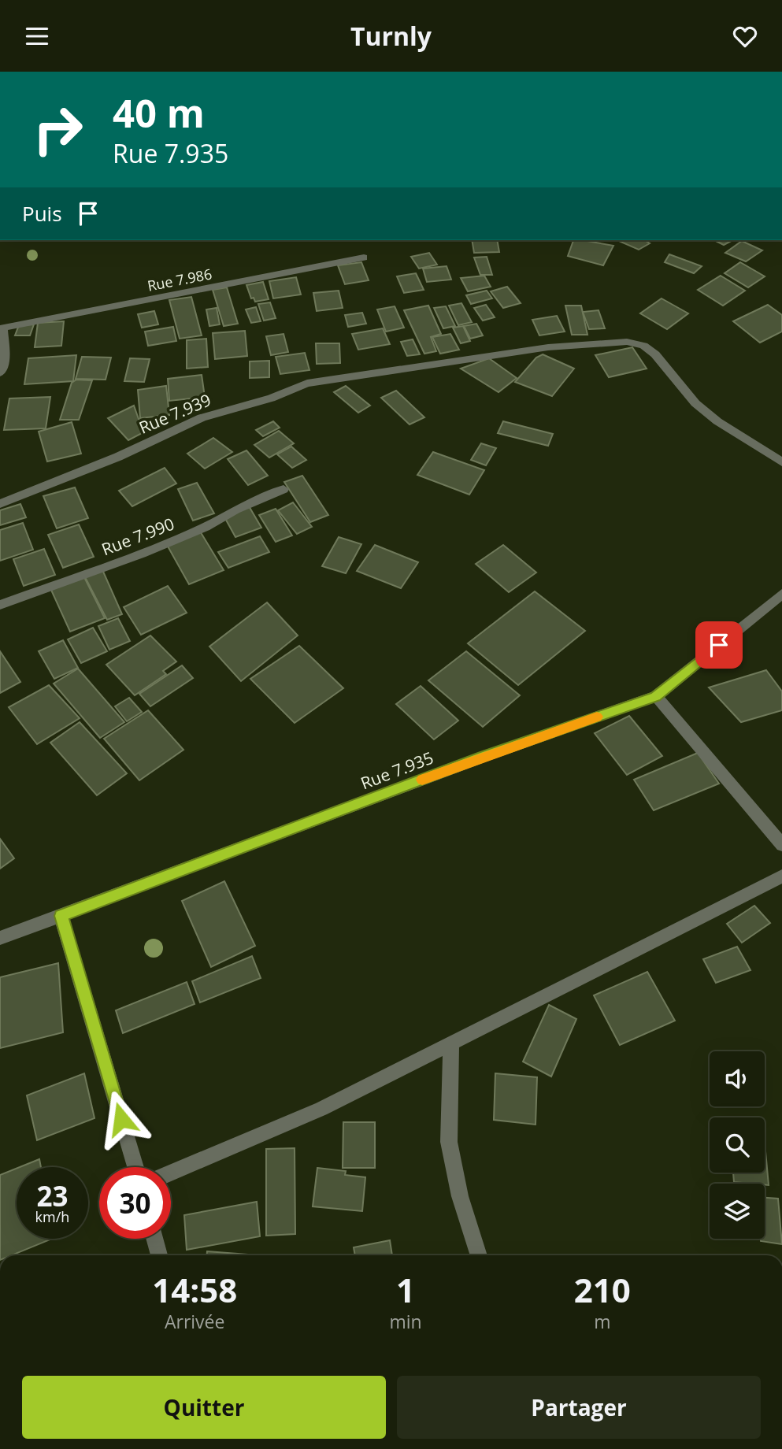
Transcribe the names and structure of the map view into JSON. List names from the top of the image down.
{
  "streets": {
    "street": [
      "Rue 7.986",
      "Rue 7.939",
      "Rue 7.990",
      "Rue 7.935"
    ]
  },
  "page": {
    "header": "Turnly",
    "turn": ["40 m", "Rue 7.935"],
    "then": "Puis",
    "speed": "23 km/h",
    "limit": "30",
    "eta": [
      "14:58",
      "Arrivée",
      "1",
      "min",
      "210",
      "m"
    ],
    "buttons": ["Quitter", "Partager"]
  }
}
